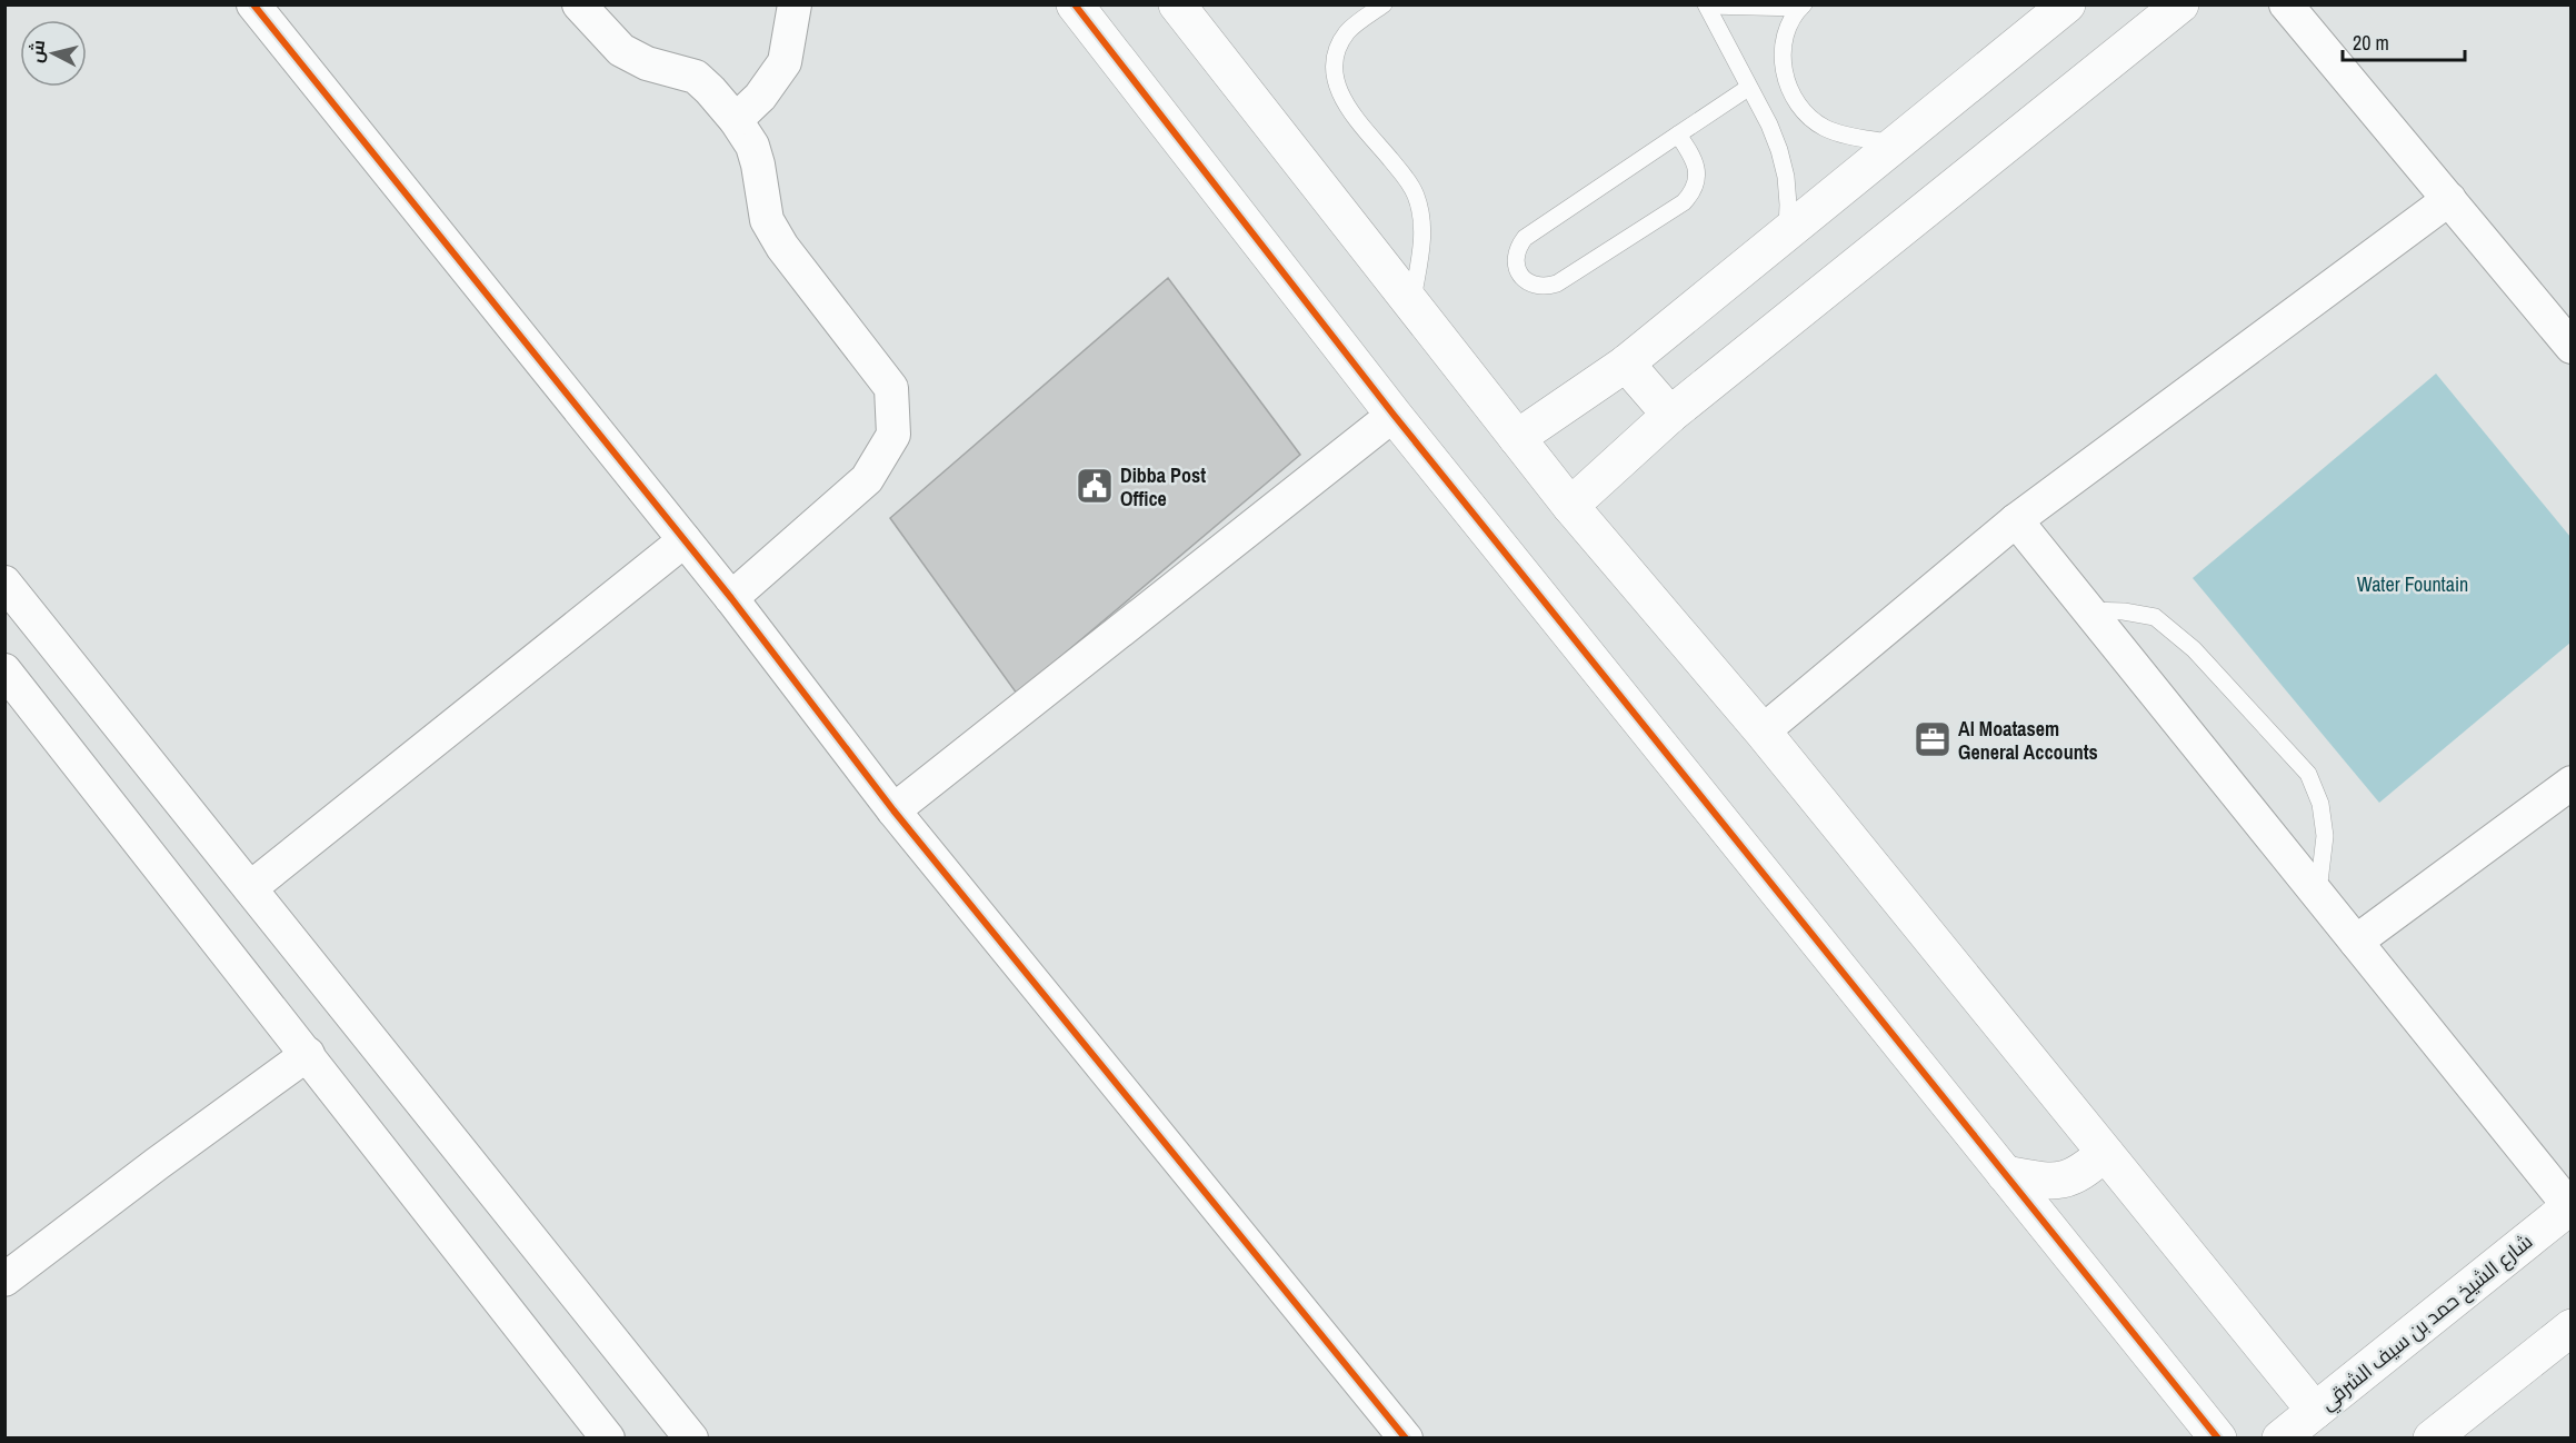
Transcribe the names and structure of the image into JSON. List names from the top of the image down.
{
  "streets": {
    "street": ["شارع الشيخ حمد بن سيف الشرقي"]
  },
  "parks": ["Water Fountain"],
  "places": {
    "public building": ["Dibba Post Office"],
    "office": ["Al Moatasem General Accounts"]
  },
  "scale_bar": "20 m",
  "north": "left"
}
